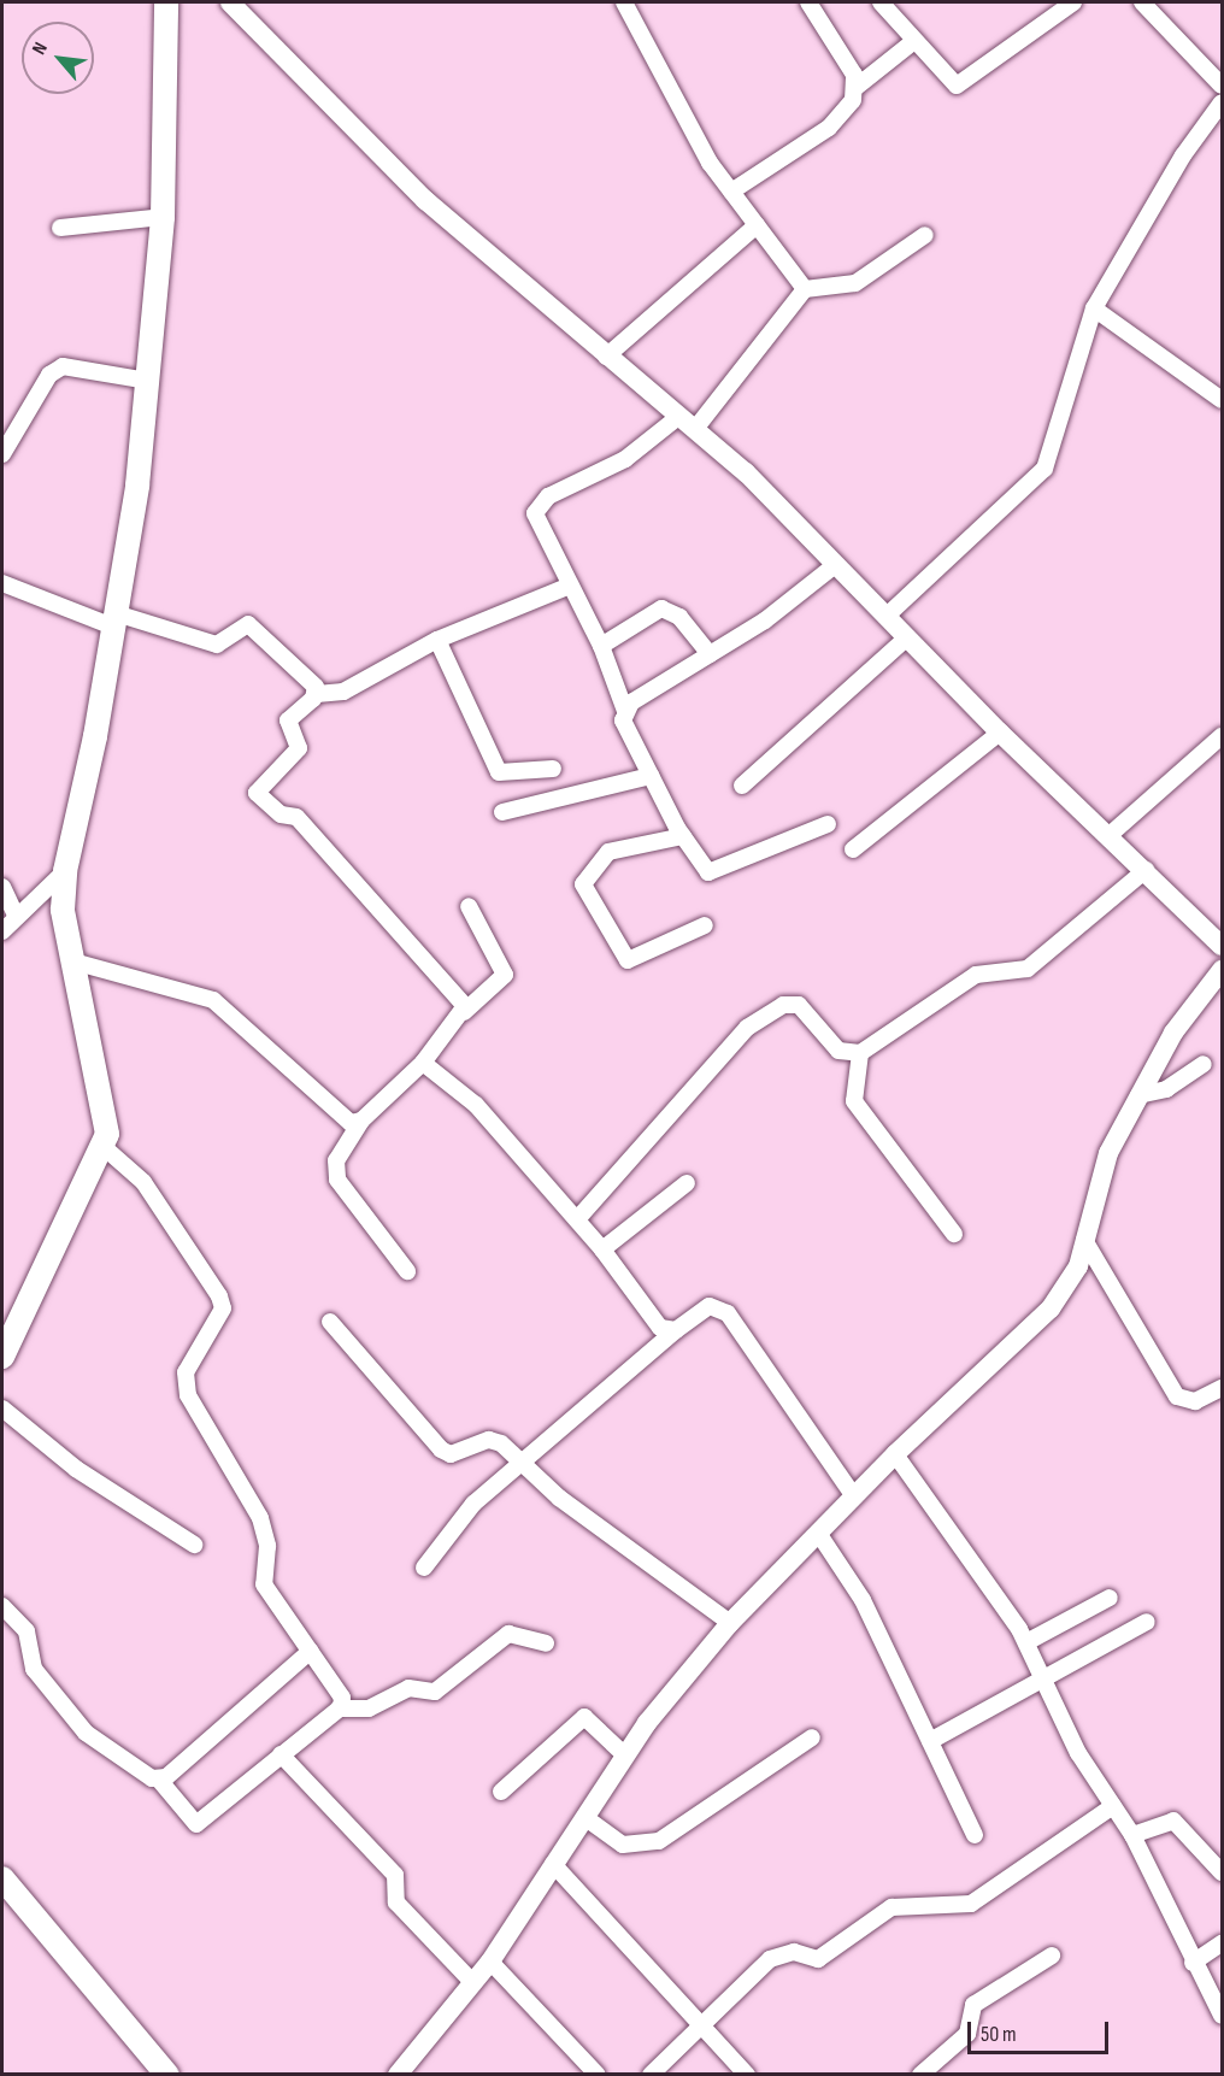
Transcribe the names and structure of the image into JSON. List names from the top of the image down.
{
  "scale_bar": "50 m",
  "north": "top left"
}
